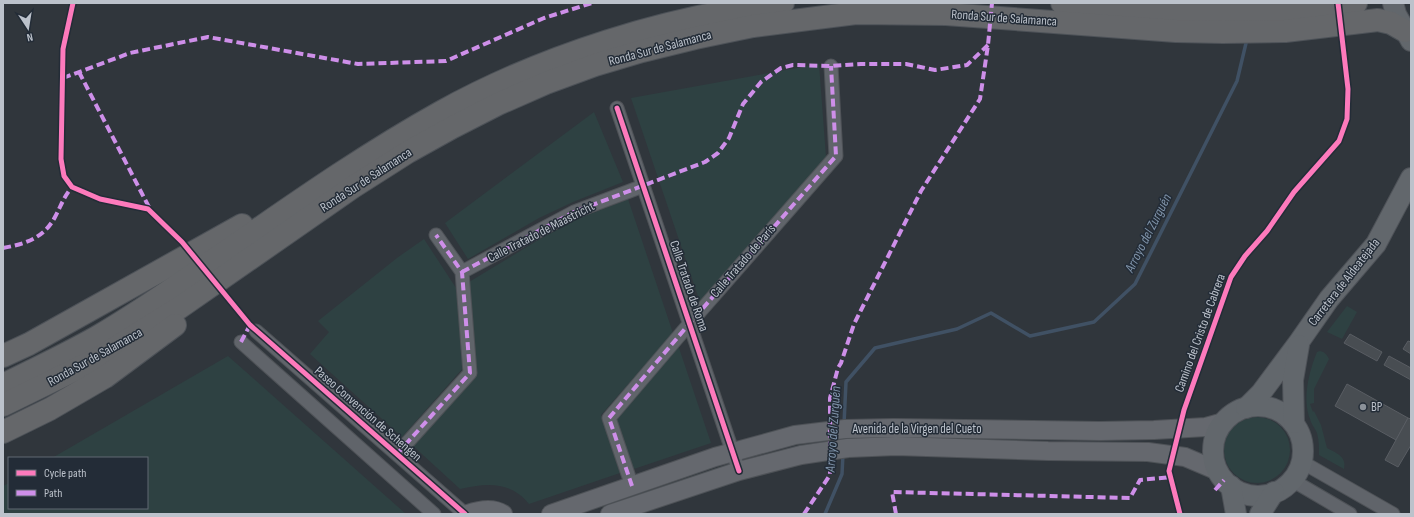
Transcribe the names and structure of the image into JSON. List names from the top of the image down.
{
  "streets": {
    "highway": ["Ronda Sur de Salamanca"],
    "main road": ["Carretera de Aldeatejada", "Avenida de la Virgen del Cueto"],
    "street": [
      "Calle Tratado de Maastricht",
      "Calle Tratado de París",
      "Calle Tratado de Roma",
      "Paseo Convención de Schengen"
    ],
    "cycle path": ["Camino del Cristo de Cabrera"]
  },
  "crossings": [
    ["Calle Tratado de Maastricht", "Calle Tratado de Roma"],
    ["Calle Tratado de París", "Calle Tratado de Roma"],
    ["Calle Tratado de París", "Avenida de la Virgen del Cueto"],
    ["Carretera de Aldeatejada", "Avenida de la Virgen del Cueto"],
    ["Calle Tratado de Roma", "Avenida de la Virgen del Cueto"]
  ],
  "water": ["Arroyo del Zurguén"],
  "places": ["BP"],
  "legend": ["Cycle path", "Path"],
  "north": "bottom"
}
